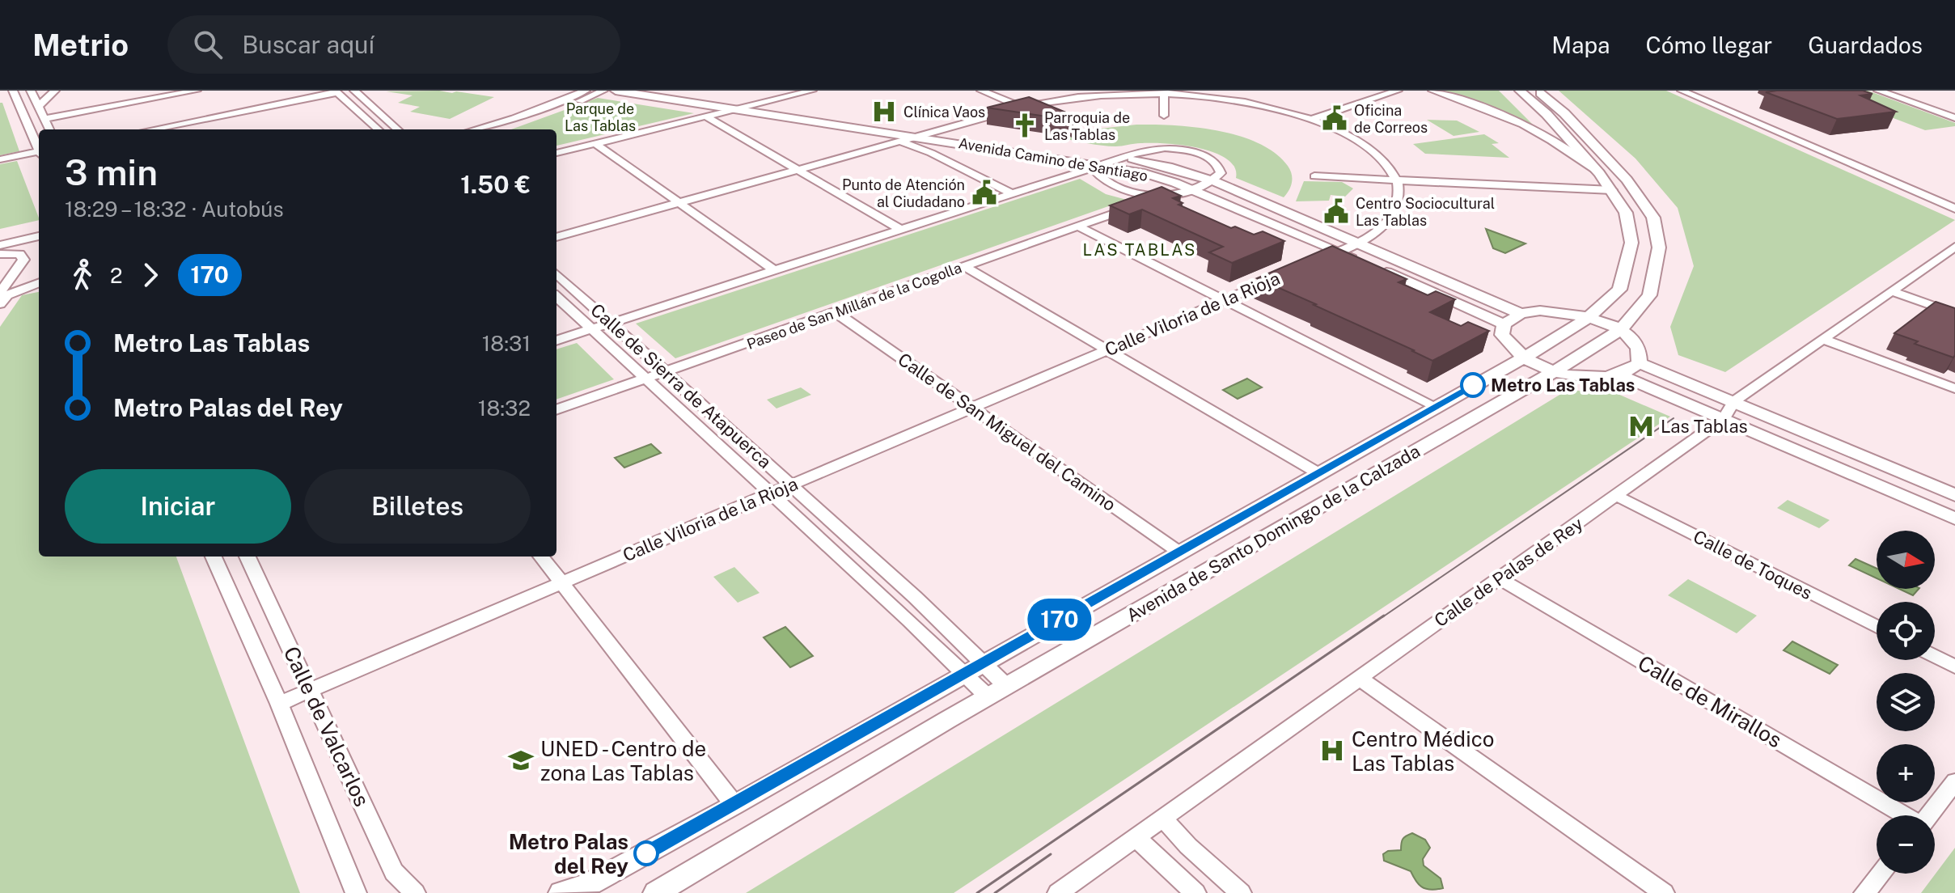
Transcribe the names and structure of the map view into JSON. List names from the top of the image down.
{
  "streets": {
    "street": [
      "Avenida Camino de Santiago",
      "Paseo de San Millán de la Cogolla",
      "Calle Viloria de la Rioja",
      "Calle de Sierra de Atapuerca",
      "Calle de San Miguel del Camino",
      "Avenida de Santo Domingo de la Calzada",
      "Calle de Toques",
      "Calle de Palas de Rey",
      "Calle de Mirallos",
      "Calle de Valcarlos"
    ]
  },
  "crossings": [
    ["Avenida Camino de Santiago", "Paseo de San Millán de la Cogolla"],
    ["Paseo de San Millán de la Cogolla", "Calle de Sierra de Atapuerca"],
    ["Paseo de San Millán de la Cogolla", "Calle de San Miguel del Camino"],
    ["Calle Viloria de la Rioja", "Calle de Sierra de Atapuerca"],
    ["Calle Viloria de la Rioja", "Calle de San Miguel del Camino"],
    ["Calle Viloria de la Rioja", "Calle de Valcarlos"],
    ["Calle de Sierra de Atapuerca", "Avenida de Santo Domingo de la Calzada"],
    ["Calle de San Miguel del Camino", "Avenida de Santo Domingo de la Calzada"],
    ["Calle de Toques", "Calle de Palas de Rey"],
    ["Calle de Palas de Rey", "Calle de Mirallos"]
  ],
  "districts": ["LAS TABLAS"],
  "parks": ["Parque de Las Tablas"],
  "places": {
    "hospital": ["Clínica Vaos", "Centro Médico Las Tablas"],
    "public building": ["Oficina de Correos", "Punto de Atención al Ciudadano", "Centro Sociocultural Las Tablas"],
    "church": ["Parroquia de Las Tablas"],
    "other": ["Metro Las Tablas", "Metro Palas del Rey"],
    "metro station": ["Las Tablas"],
    "school or university": ["UNED - Centro de zona Las Tablas"]
  },
  "lines": ["bus line 170"],
  "north": "right",
  "page": {
    "header": "Metrio",
    "search": "Buscar aquí",
    "nav": ["Mapa", "Cómo llegar", "Guardados"],
    "on_map": "170",
    "heading": ["3 min", "18:29 – 18:32 · Autobús", "1.50 €"],
    "legs": ["2", "170"],
    "list": [
      {
        "name": "Metro Las Tablas",
        "value": "18:31"
      },
      {
        "name": "Metro Palas del Rey",
        "value": "18:32"
      }
    ],
    "buttons": ["Iniciar", "Billetes"],
    "map_buttons": ["+", "−"]
  }
}
